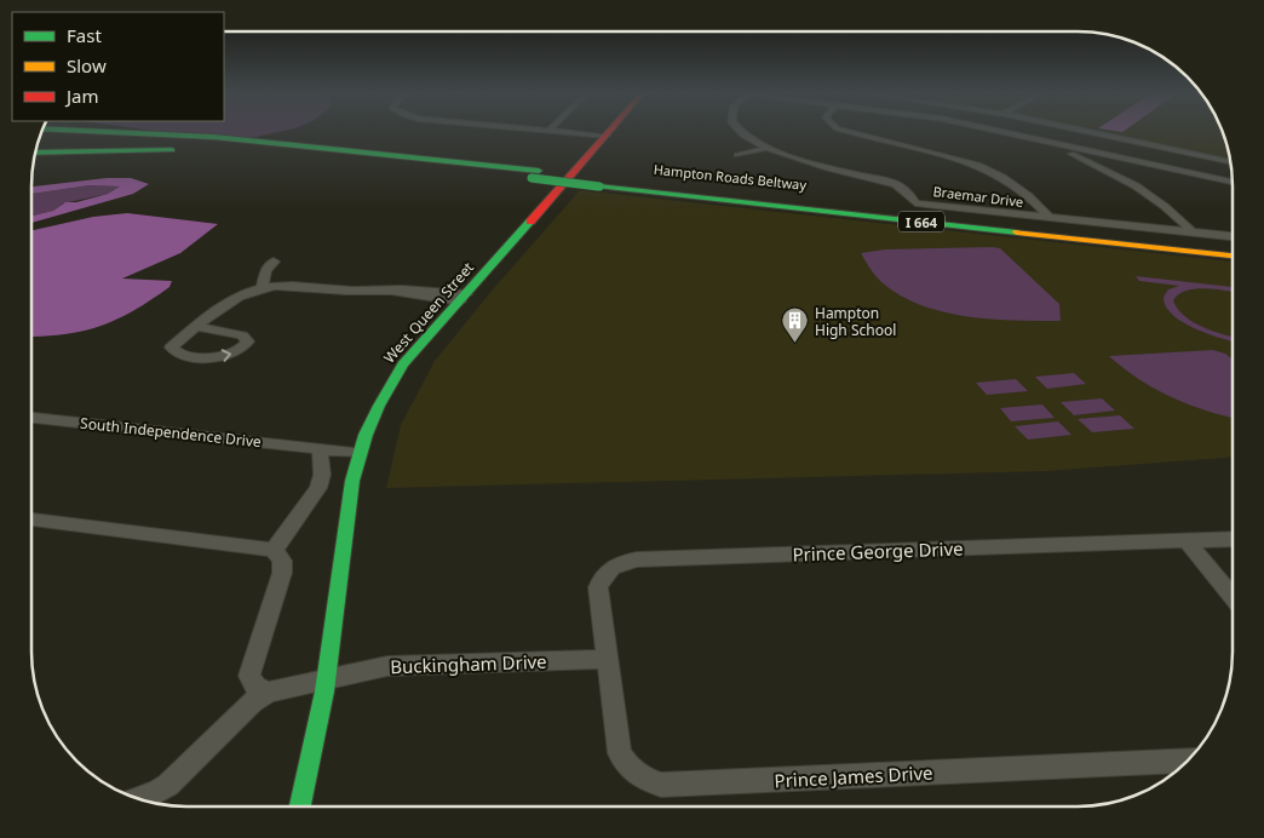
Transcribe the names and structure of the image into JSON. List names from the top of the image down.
{
  "streets": {
    "main road": ["Hampton Roads Beltway", "I 664", "West Queen Street"],
    "street": [
      "Braemar Drive",
      "South Independence Drive",
      "Prince George Drive",
      "Buckingham Drive",
      "Prince James Drive"
    ]
  },
  "crossings": [
    ["West Queen Street", "South Independence Drive"],
    ["West Queen Street", "Buckingham Drive"],
    ["Prince George Drive", "Buckingham Drive"],
    ["Prince George Drive", "Prince James Drive"],
    ["Buckingham Drive", "Prince James Drive"]
  ],
  "places": {
    "building": ["Hampton High School"]
  },
  "legend": ["Fast", "Slow", "Jam"]
}
